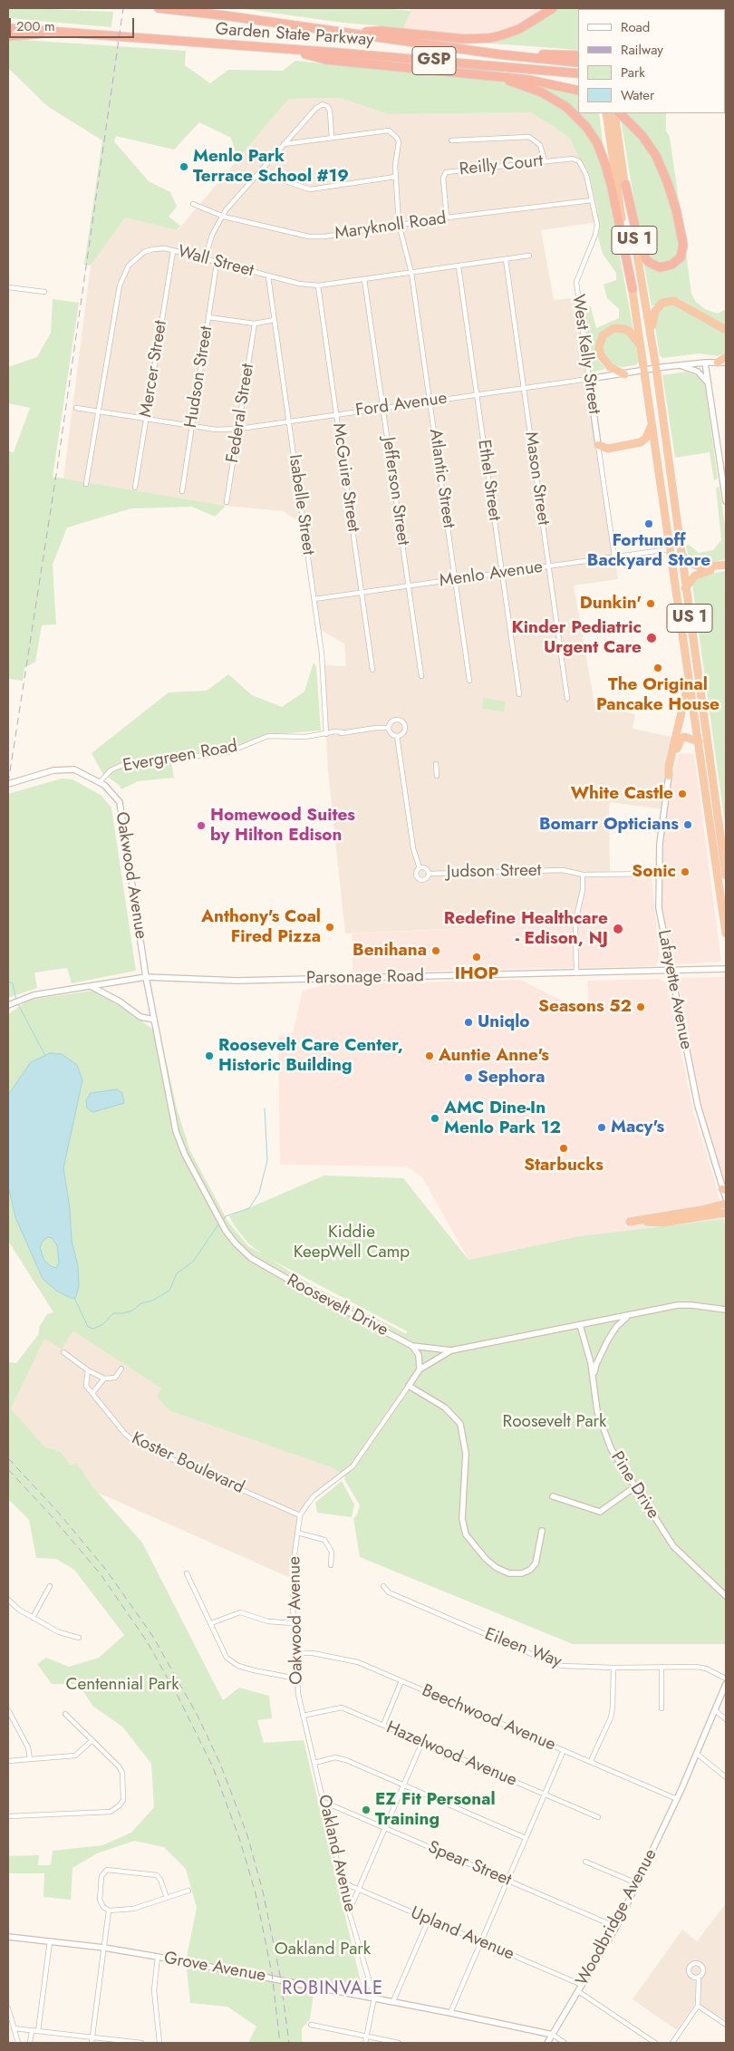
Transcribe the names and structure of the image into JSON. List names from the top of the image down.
{
  "streets": {
    "highway": ["Garden State Parkway", "GSP", "US 1"],
    "street": [
      "Reilly Court",
      "Maryknoll Road",
      "Wall Street",
      "West Kelly Street",
      "Mercer Street",
      "Hudson Street",
      "Ford Avenue",
      "Federal Street",
      "McGuire Street",
      "Atlantic Street",
      "Mason Street",
      "Ethel Street",
      "Jefferson Street",
      "Isabelle Street",
      "Menlo Avenue",
      "Evergreen Road",
      "Judson Street",
      "Oakwood Avenue",
      "Parsonage Road",
      "Lafayette Avenue",
      "Roosevelt Drive",
      "Koster Boulevard",
      "Pine Drive",
      "Eileen Way",
      "Beechwood Avenue",
      "Hazelwood Avenue",
      "Oakland Avenue",
      "Spear Street",
      "Woodbridge Avenue",
      "Upland Avenue",
      "Grove Avenue"
    ]
  },
  "crossings": [
    ["Reilly Court", "Maryknoll Road"],
    ["Reilly Court", "West Kelly Street"],
    ["Maryknoll Road", "West Kelly Street"],
    ["Maryknoll Road", "Atlantic Street"],
    ["US 1", "Ford Avenue"],
    ["US 1", "Menlo Avenue"],
    ["Wall Street", "Mercer Street"],
    ["Wall Street", "Hudson Street"],
    ["Wall Street", "Ford Avenue"],
    ["Wall Street", "McGuire Street"],
    ["Wall Street", "Atlantic Street"],
    ["Wall Street", "Mason Street"],
    ["Wall Street", "Ethel Street"],
    ["Wall Street", "Jefferson Street"],
    ["Wall Street", "Isabelle Street"],
    ["West Kelly Street", "Ford Avenue"],
    ["West Kelly Street", "Menlo Avenue"],
    ["Mercer Street", "Ford Avenue"],
    ["Hudson Street", "Ford Avenue"],
    ["Ford Avenue", "Federal Street"],
    ["Ford Avenue", "McGuire Street"],
    ["Ford Avenue", "Atlantic Street"],
    ["Ford Avenue", "Mason Street"],
    ["Ford Avenue", "Ethel Street"],
    ["Ford Avenue", "Jefferson Street"],
    ["Ford Avenue", "Isabelle Street"],
    ["McGuire Street", "Menlo Avenue"],
    ["Atlantic Street", "Menlo Avenue"],
    ["Mason Street", "Menlo Avenue"],
    ["Ethel Street", "Menlo Avenue"],
    ["Jefferson Street", "Menlo Avenue"],
    ["Isabelle Street", "Menlo Avenue"],
    ["Isabelle Street", "Evergreen Road"],
    ["Evergreen Road", "Judson Street"],
    ["Evergreen Road", "Oakwood Avenue"],
    ["Judson Street", "Lafayette Avenue"],
    ["Oakwood Avenue", "Parsonage Road"],
    ["Oakwood Avenue", "Roosevelt Drive"],
    ["Oakwood Avenue", "Koster Boulevard"],
    ["Oakwood Avenue", "Beechwood Avenue"],
    ["Oakwood Avenue", "Oakland Avenue"],
    ["Parsonage Road", "Lafayette Avenue"],
    ["Parsonage Road", "Roosevelt Drive"],
    ["Roosevelt Drive", "Pine Drive"],
    ["Beechwood Avenue", "Woodbridge Avenue"],
    ["Hazelwood Avenue", "Oakland Avenue"],
    ["Oakland Avenue", "Spear Street"],
    ["Oakland Avenue", "Upland Avenue"],
    ["Oakland Avenue", "Grove Avenue"],
    ["Spear Street", "Woodbridge Avenue"],
    ["Woodbridge Avenue", "Upland Avenue"],
    ["Woodbridge Avenue", "Grove Avenue"]
  ],
  "districts": ["ROBINVALE"],
  "parks": [
    "Kiddie KeepWell Camp",
    "Roosevelt Park",
    "Centennial Park",
    "Oakland Park"
  ],
  "places": [
    "Menlo Park Terrace School #19",
    "Fortunoff Backyard Store",
    "Dunkin'",
    "Kinder Pediatric Urgent Care",
    "The Original Pancake House",
    "White Castle",
    "Bomarr Opticians",
    "Homewood Suites by Hilton Edison",
    "Sonic",
    "Anthony's Coal Fired Pizza",
    "Redefine Healthcare - Edison, NJ",
    "Benihana",
    "IHOP",
    "Seasons 52",
    "Uniqlo",
    "Roosevelt Care Center, Historic Building",
    "Auntie Anne's",
    "Sephora",
    "AMC Dine-In Menlo Park 12",
    "Macy's",
    "Starbucks",
    "EZ Fit Personal Training"
  ],
  "legend": [
    "Road",
    "Railway",
    "Park",
    "Water"
  ],
  "scale_bar": "200 m"
}
